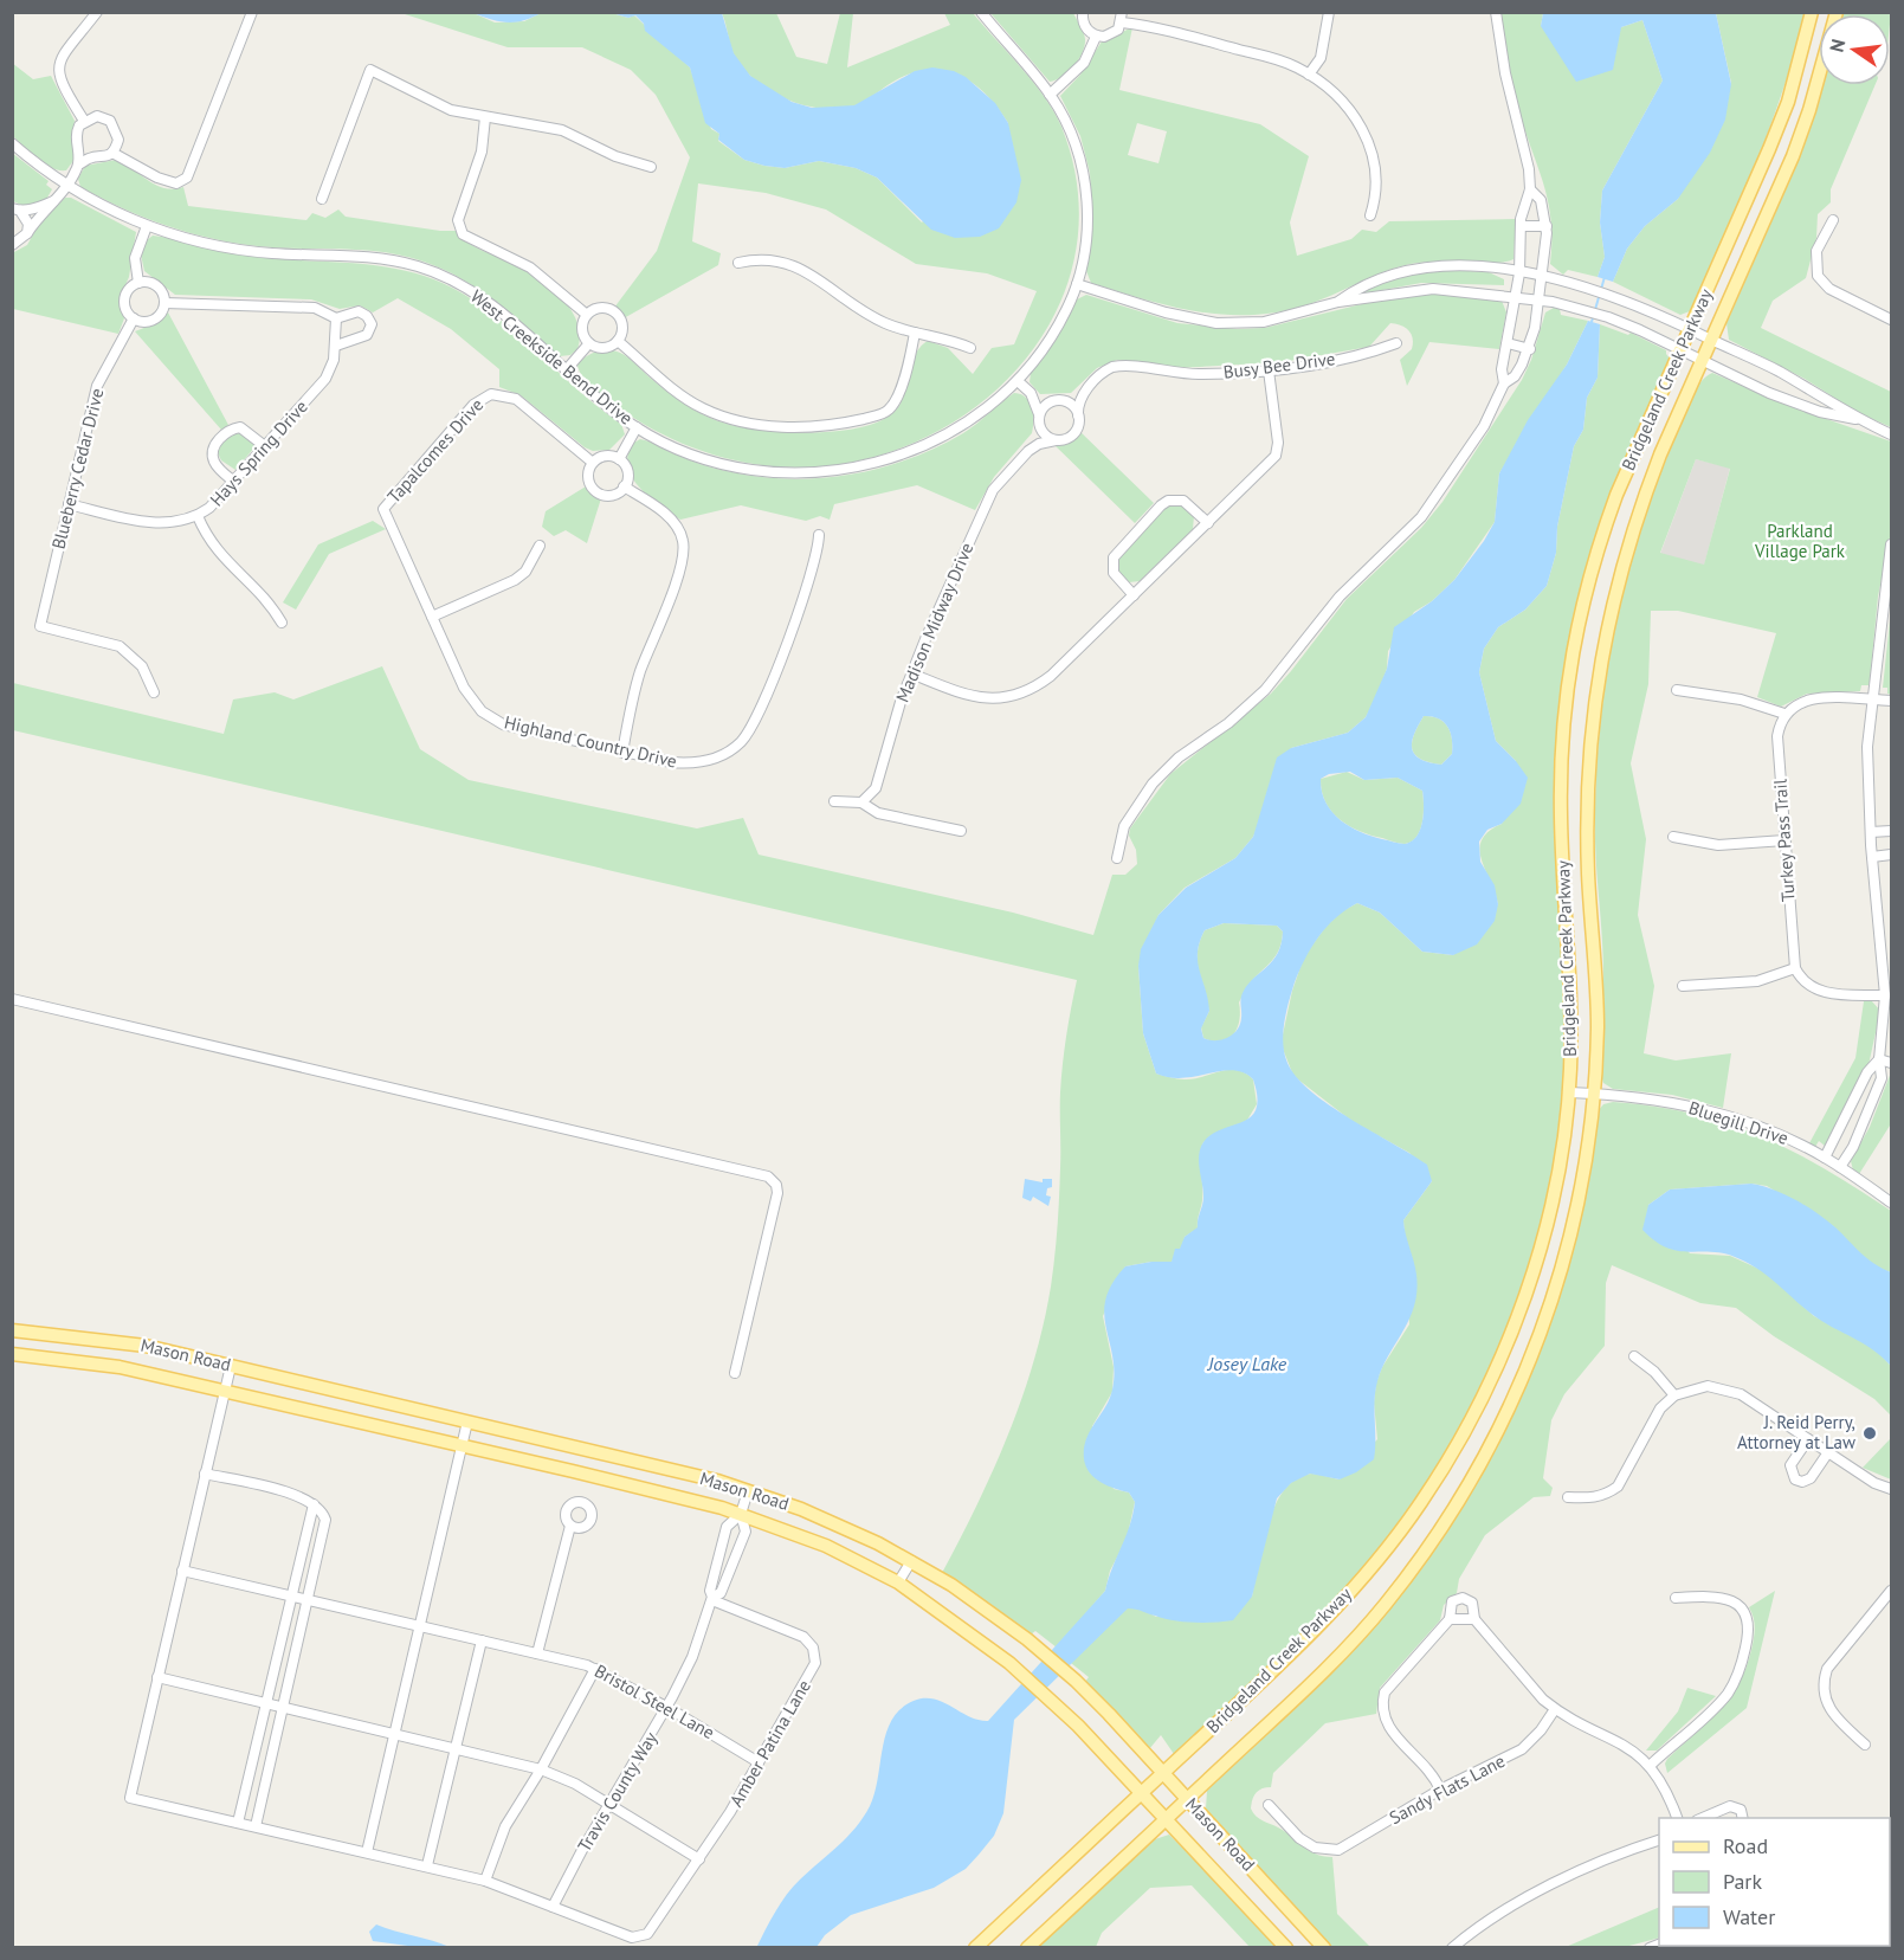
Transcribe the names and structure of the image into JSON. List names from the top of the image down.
{
  "streets": {
    "main road": ["Bridgeland Creek Parkway", "Mason Road"],
    "street": [
      "West Creekside Bend Drive",
      "Busy Bee Drive",
      "Tapalcomes Drive",
      "Hays Spring Drive",
      "Blueberry Cedar Drive",
      "Madison Midway Drive",
      "Highland Country Drive",
      "Turkey Pass Trail",
      "Bluegill Drive",
      "Bristol Steel Lane",
      "Amber Patina Lane",
      "Sandy Flats Lane",
      "Travis County Way"
    ]
  },
  "crossings": [
    ["Busy Bee Drive", "Madison Midway Drive"],
    ["Bridgeland Creek Parkway", "Bluegill Drive"],
    ["Bridgeland Creek Parkway", "Mason Road"],
    ["Tapalcomes Drive", "Highland Country Drive"],
    ["Hays Spring Drive", "Blueberry Cedar Drive"],
    ["Mason Road", "Travis County Way"],
    ["Bristol Steel Lane", "Amber Patina Lane"],
    ["Bristol Steel Lane", "Travis County Way"],
    ["Amber Patina Lane", "Travis County Way"]
  ],
  "water": ["Josey Lake"],
  "parks": ["Parkland Village Park"],
  "places": ["J. Reid Perry, Attorney at Law"],
  "legend": ["Road", "Park", "Water"],
  "north": "left"
}
